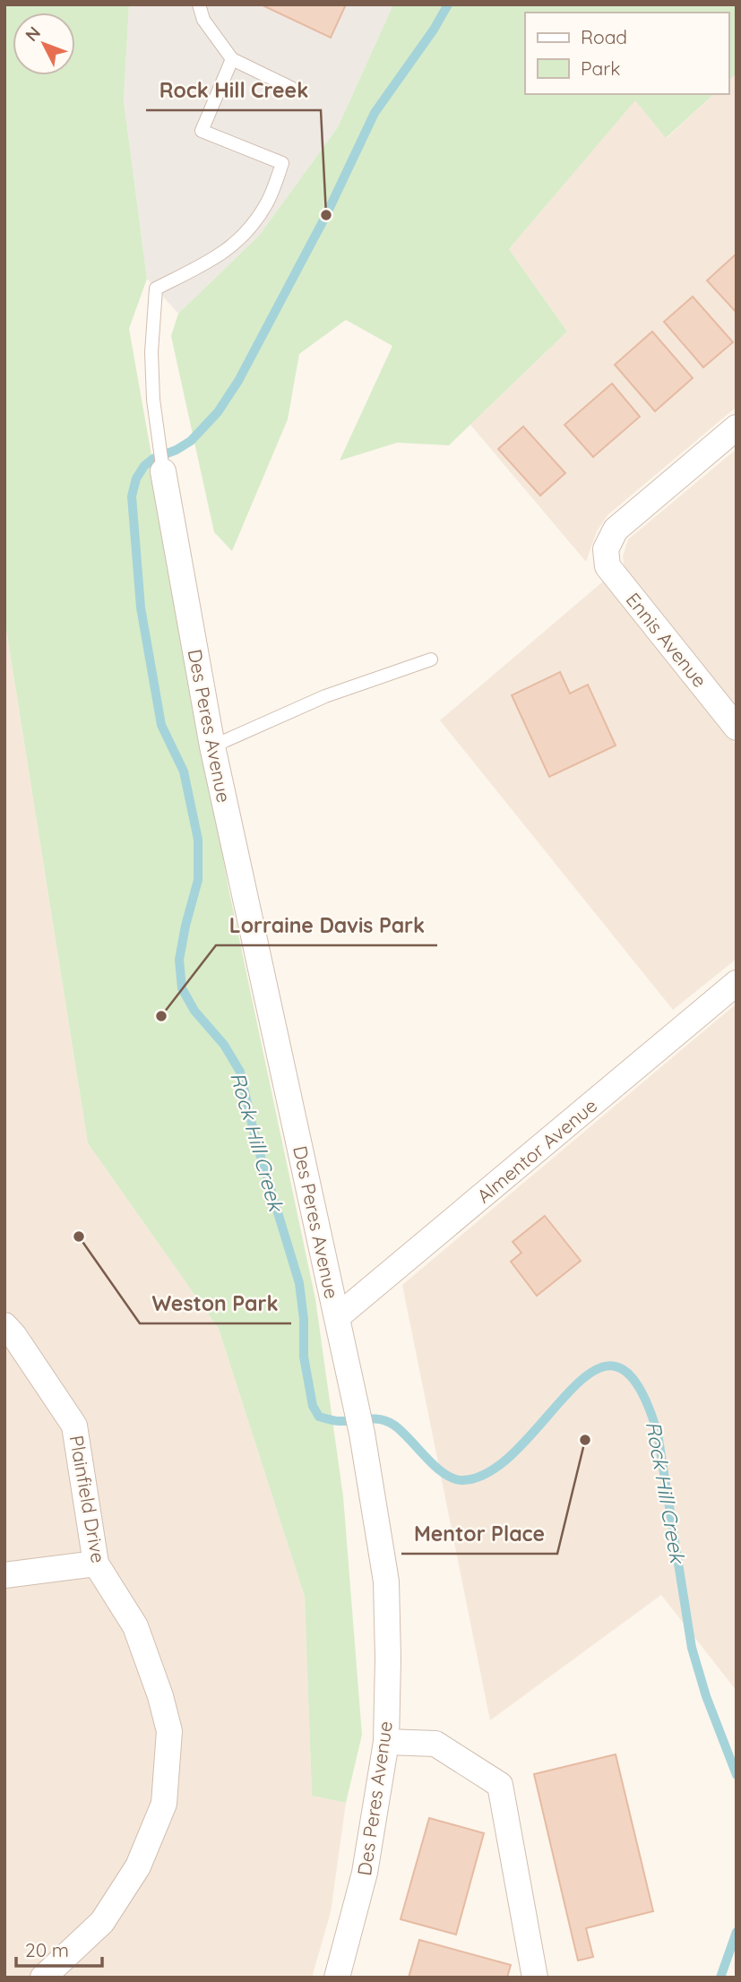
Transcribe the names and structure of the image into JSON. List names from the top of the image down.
{
  "streets": {
    "street": [
      "Ennis Avenue",
      "Des Peres Avenue",
      "Almentor Avenue",
      "Plainfield Drive"
    ]
  },
  "crossings": [
    ["Des Peres Avenue", "Almentor Avenue"]
  ],
  "water": ["Rock Hill Creek"],
  "places": [
    "Rock Hill Creek",
    "Lorraine Davis Park",
    "Weston Park",
    "Mentor Place"
  ],
  "legend": ["Road", "Park"],
  "scale_bar": "20 m",
  "north": "top left"
}
